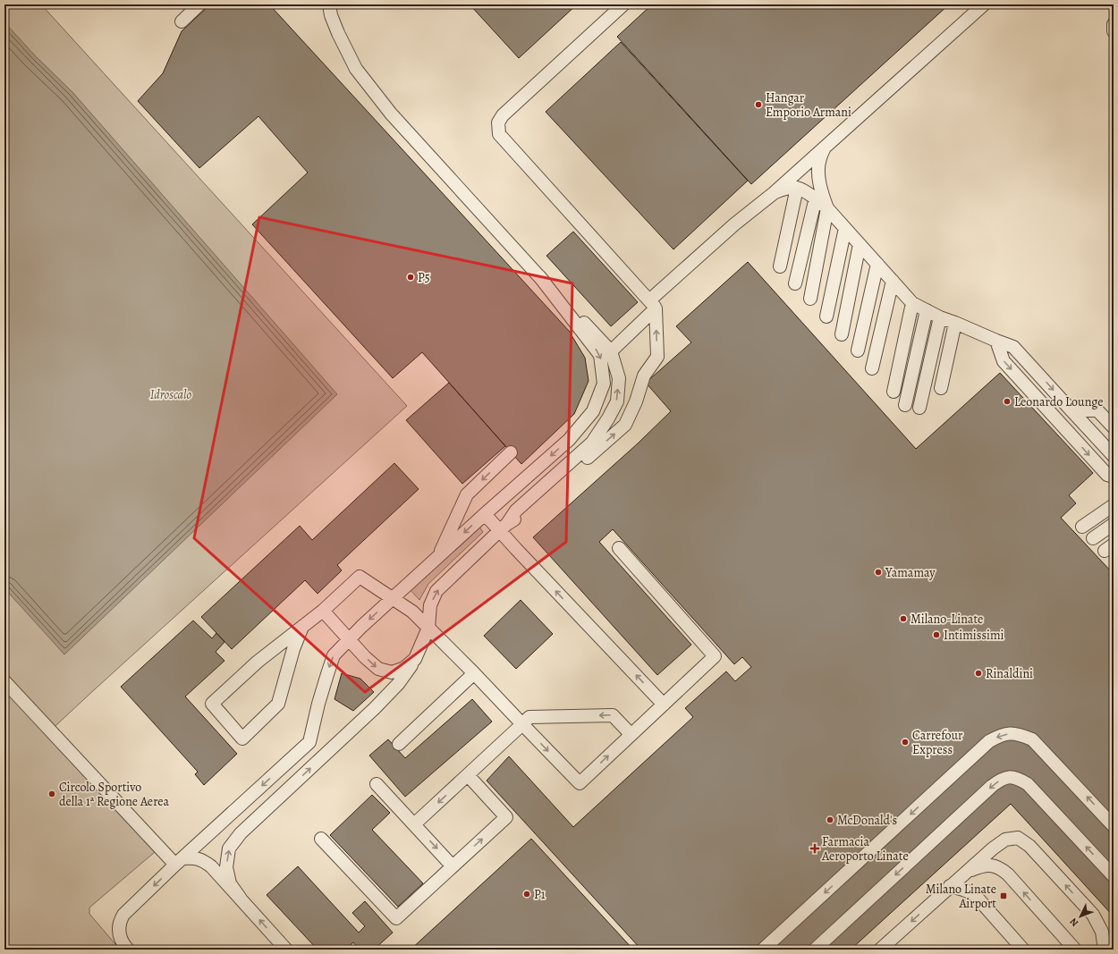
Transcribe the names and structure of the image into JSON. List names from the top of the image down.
{
  "parks": ["Idroscalo"],
  "places": {
    "other": [
      "Hangar Emporio Armani",
      "P5",
      "Leonardo Lounge",
      "Yamamay",
      "Milano-Linate",
      "Intimissimi",
      "Rinaldini",
      "Carrefour Express",
      "Circolo Sportivo della 1ª Regione Aerea",
      "McDonald's",
      "P1"
    ],
    "health": ["Farmacia Aeroporto Linate"],
    "transit": ["Milano Linate Airport"]
  },
  "north": "bottom left"
}
